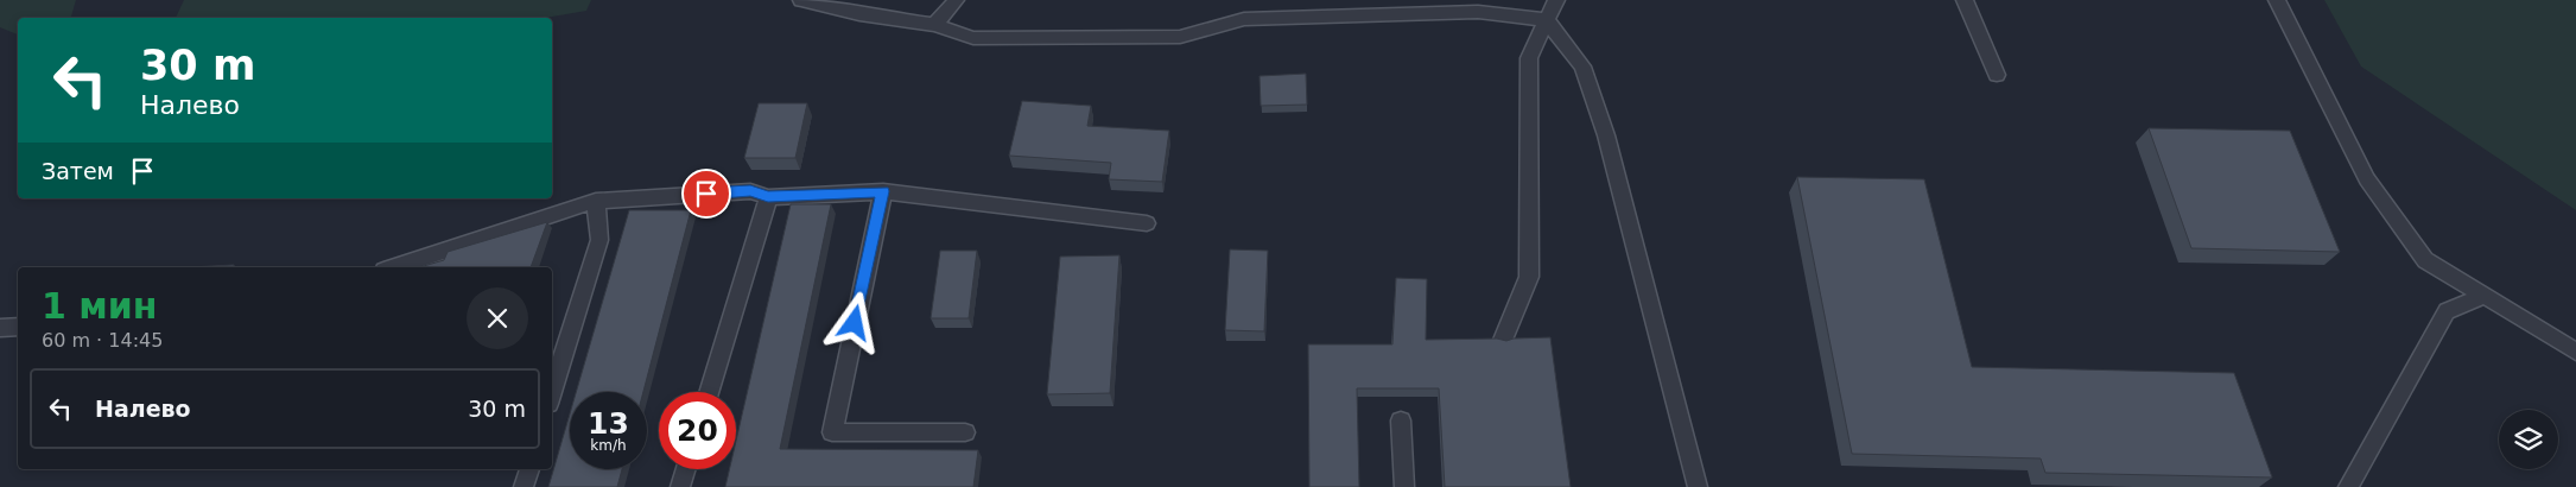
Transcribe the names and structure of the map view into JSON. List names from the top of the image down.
{
  "page": {
    "turn": ["30 m", "Налево"],
    "then": "Затем",
    "heading": ["1 мин", "60 m · 14:45"],
    "list": [
      {
        "name": "Налево",
        "value": "30 m"
      }
    ],
    "speed": "13 km/h",
    "limit": "20"
  }
}
